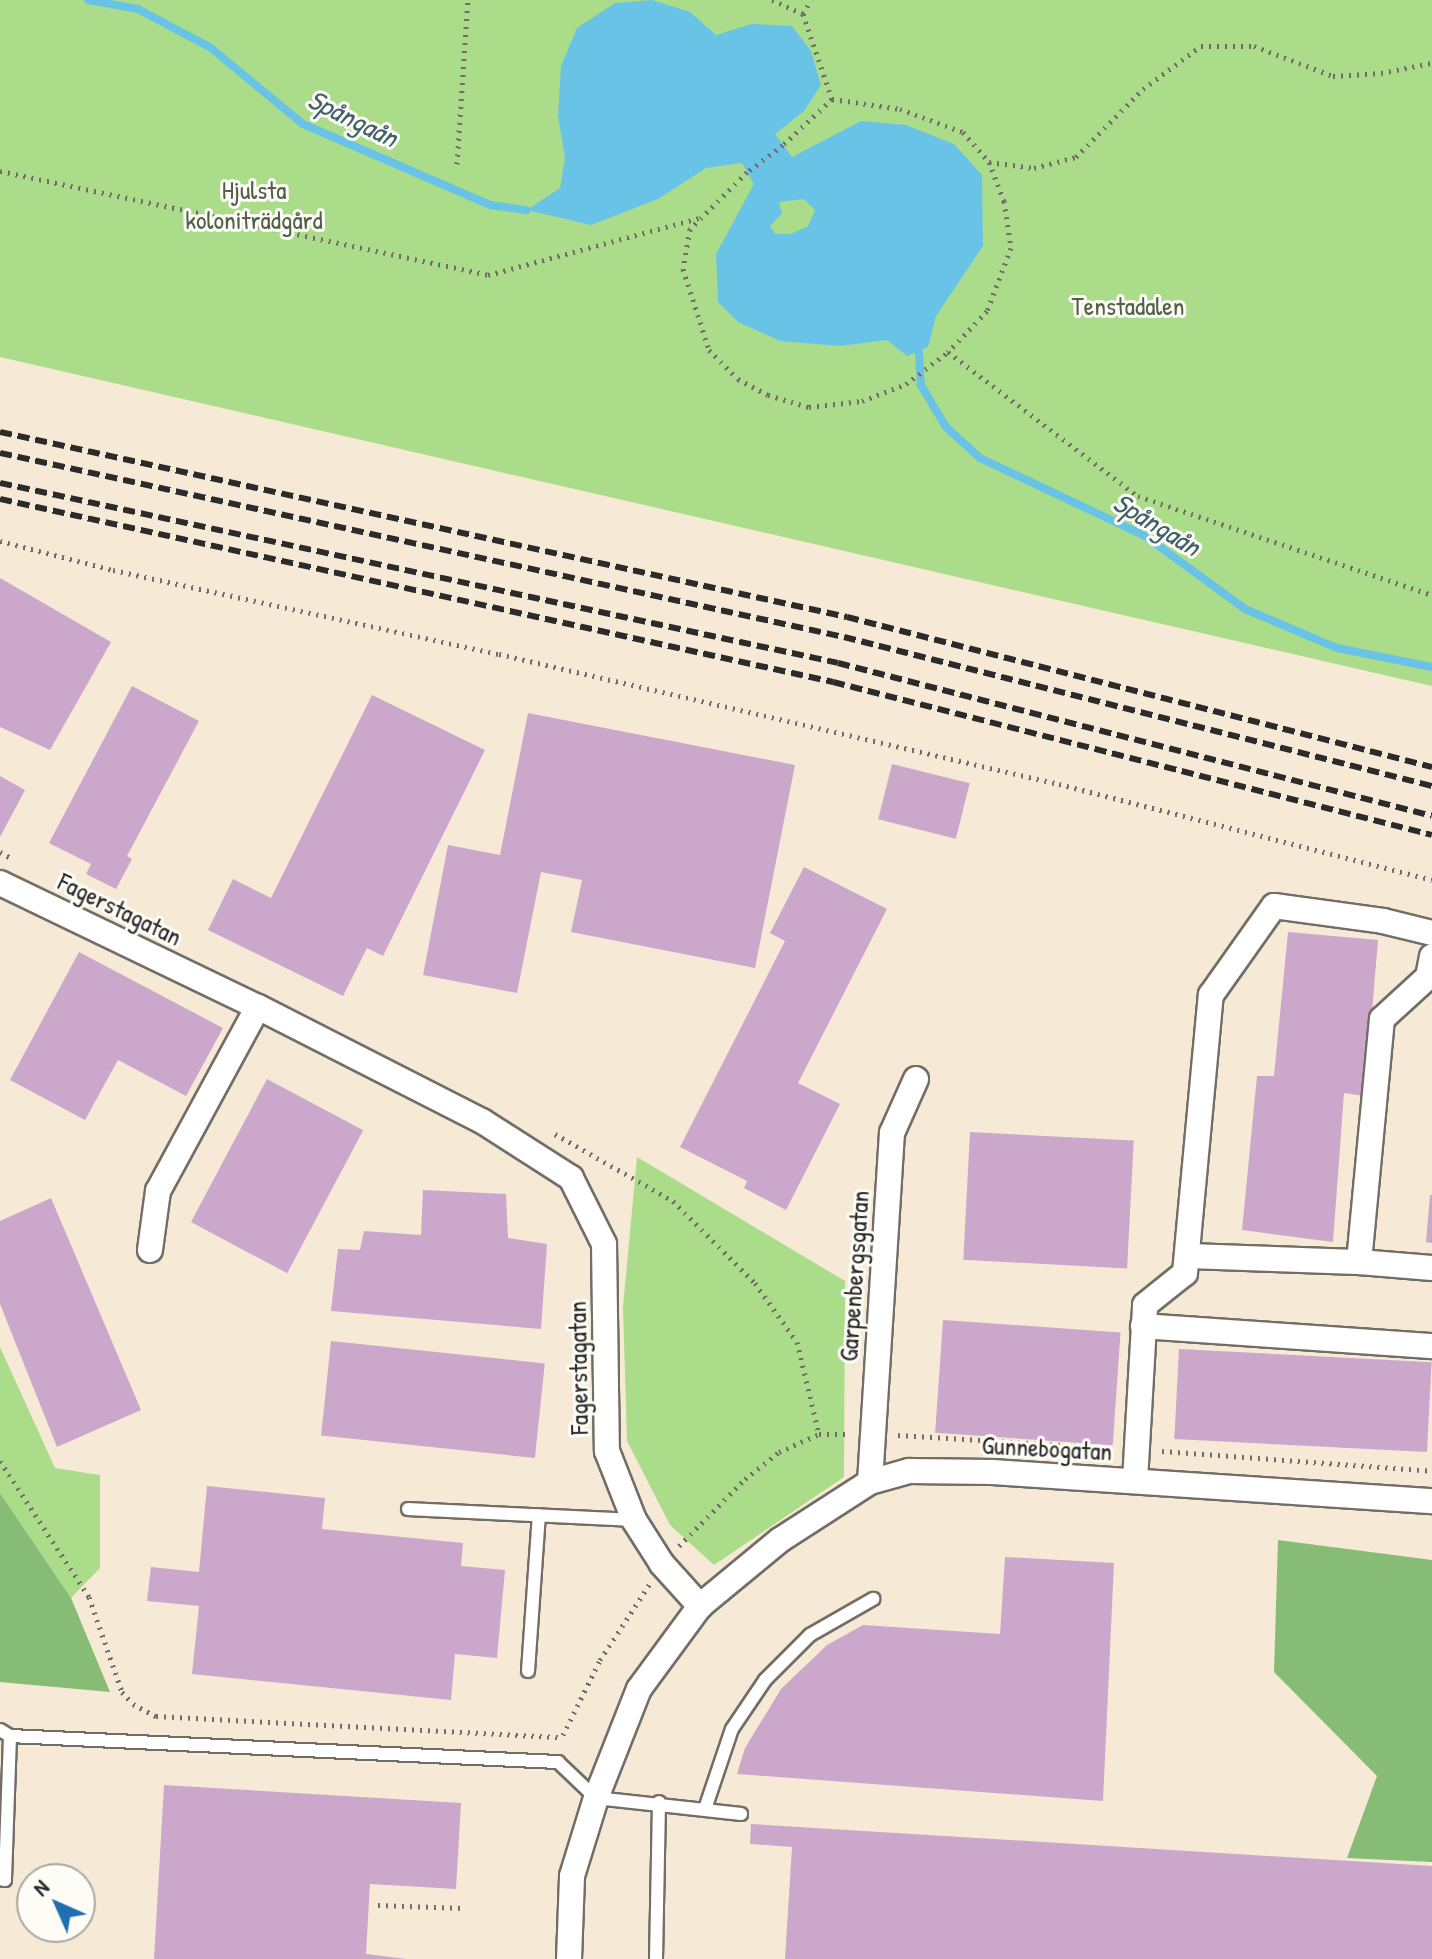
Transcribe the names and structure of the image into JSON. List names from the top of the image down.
{
  "streets": {
    "street": ["Fagerstagatan", "Garpenbergsgatan", "Gunnebogatan"]
  },
  "crossings": [
    ["Fagerstagatan", "Gunnebogatan"],
    ["Garpenbergsgatan", "Gunnebogatan"]
  ],
  "water": ["Spångaån"],
  "parks": ["Hjulsta koloniträdgård", "Tenstadalen"],
  "north": "top left"
}
